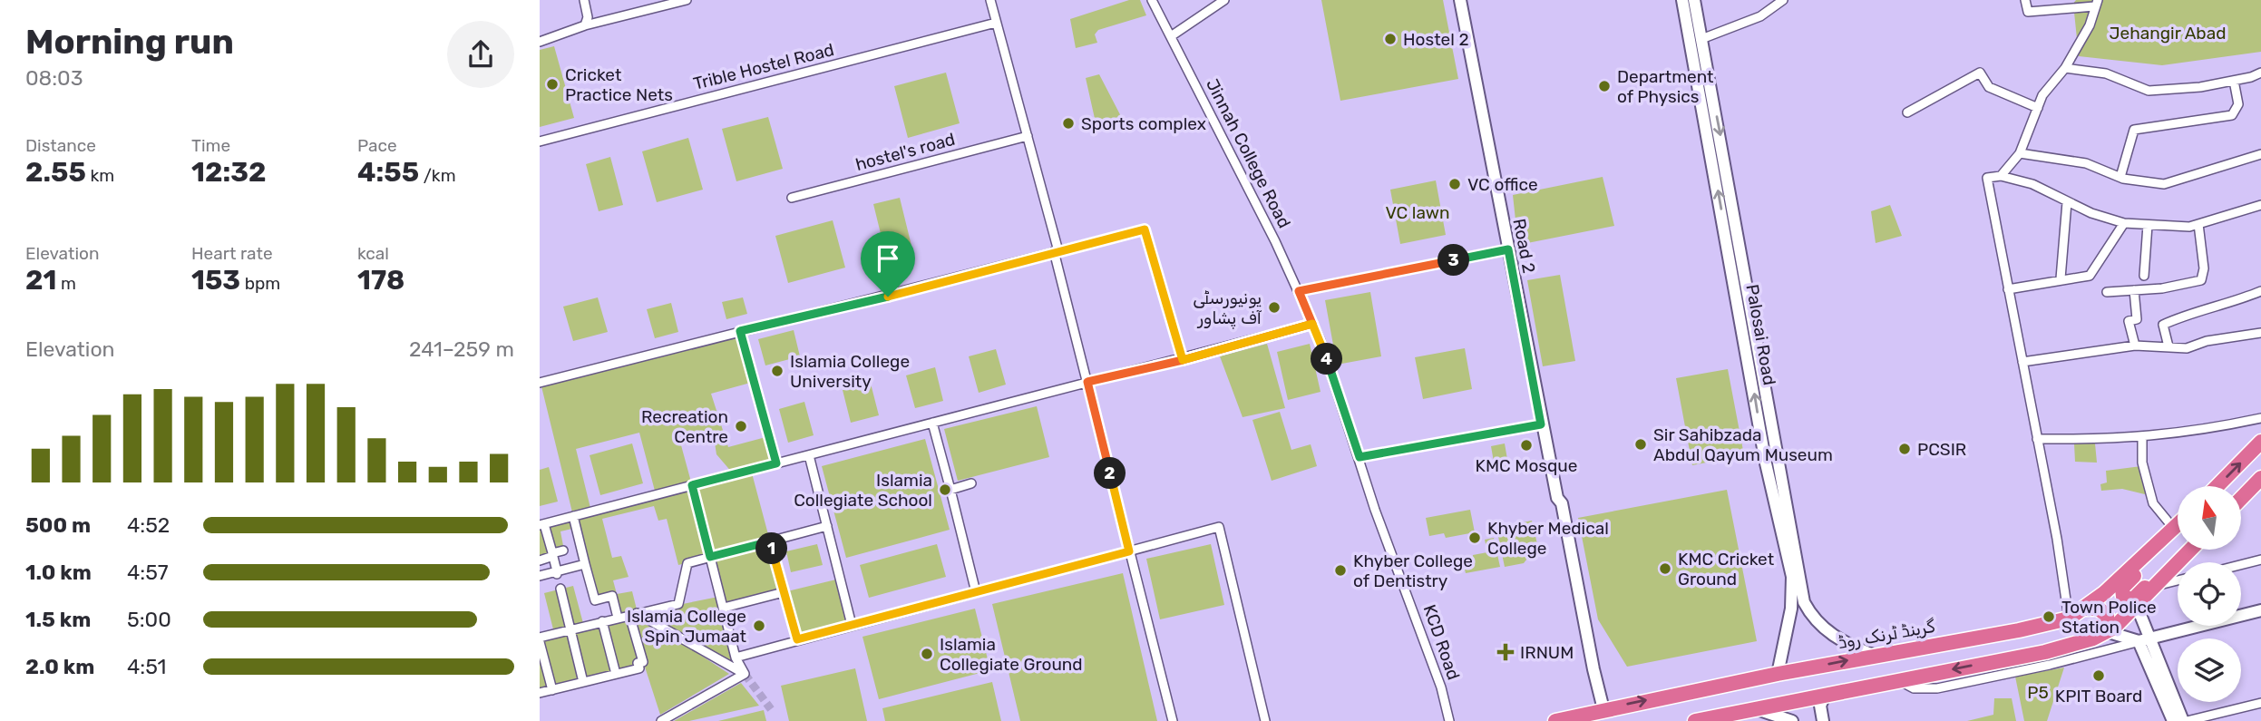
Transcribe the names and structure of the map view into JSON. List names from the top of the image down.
{
  "streets": {
    "highway": ["گرینڈ ٹرنک روڈ"],
    "street": [
      "Trible Hostel Road",
      "hostel's road",
      "Jinnah College Road",
      "Road 2",
      "Palosai Road",
      "KCD Road"
    ]
  },
  "crossings": [
    ["Jinnah College Road", "KCD Road"],
    ["Road 2", "گرینڈ ٹرنک روڈ"],
    ["Palosai Road", "گرینڈ ٹرنک روڈ"]
  ],
  "parks": ["Jehangir Abad", "VC lawn", "P5"],
  "places": {
    "other": [
      "Hostel 2",
      "Cricket Practice Nets",
      "Department of Physics",
      "Sports complex",
      "VC office",
      "یونیورسٹی آف پشاور",
      "Islamia College University",
      "Recreation Centre",
      "Sir Sahibzada Abdul Qayum Museum",
      "KMC Mosque",
      "PCSIR",
      "Islamia Collegiate School",
      "Khyber Medical College",
      "KMC Cricket Ground",
      "Khyber College of Dentistry",
      "Town Police Station",
      "Islamia College Spin Jumaat",
      "Islamia Collegiate Ground",
      "KPIT Board"
    ],
    "health": ["IRNUM"]
  },
  "north": "top",
  "page": {
    "heading": ["Morning run", "08:03"],
    "stats": [
      ["Distance", "2.55 km"],
      ["Time", "12:32"],
      ["Pace", "4:55 /km"],
      ["Elevation", "21 m"],
      ["Heart rate", "153 bpm"],
      ["kcal", "178"]
    ],
    "pins": [
      "3",
      "4",
      "2",
      "1"
    ],
    "chart": ["Elevation", "241–259 m"],
    "list": [
      {
        "name": "500 m",
        "note": "4:52"
      },
      {
        "name": "1.0 km",
        "note": "4:57"
      },
      {
        "name": "1.5 km",
        "note": "5:00"
      },
      {
        "name": "2.0 km",
        "note": "4:51"
      }
    ]
  }
}
